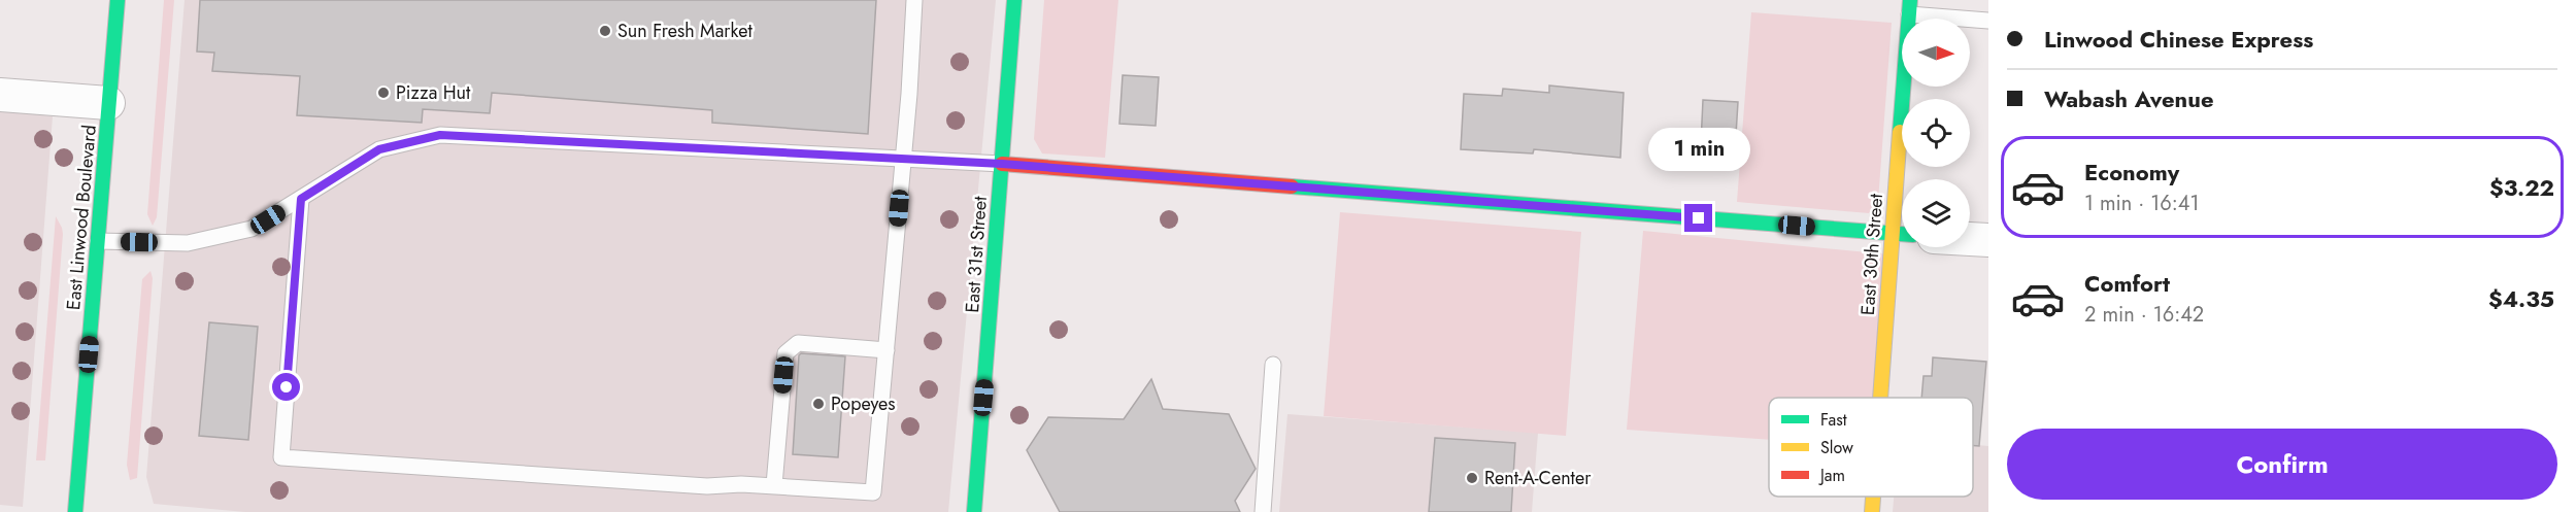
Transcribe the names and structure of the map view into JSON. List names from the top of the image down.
{
  "streets": {
    "street": ["East Linwood Boulevard", "East 31st Street", "East 30th Street"]
  },
  "places": [
    "Sun Fresh Market",
    "Pizza Hut",
    "Popeyes",
    "Rent-A-Center"
  ],
  "legend": ["Fast", "Slow", "Jam"],
  "north": "right",
  "page": {
    "banner": ["Linwood Chinese Express", "Wabash Avenue"],
    "bubble": "1 min",
    "list": [
      {
        "name": "Economy",
        "note": "1 min · 16:41",
        "value": "$3.22"
      },
      {
        "name": "Comfort",
        "note": "2 min · 16:42",
        "value": "$4.35"
      }
    ],
    "buttons": "Confirm"
  }
}
